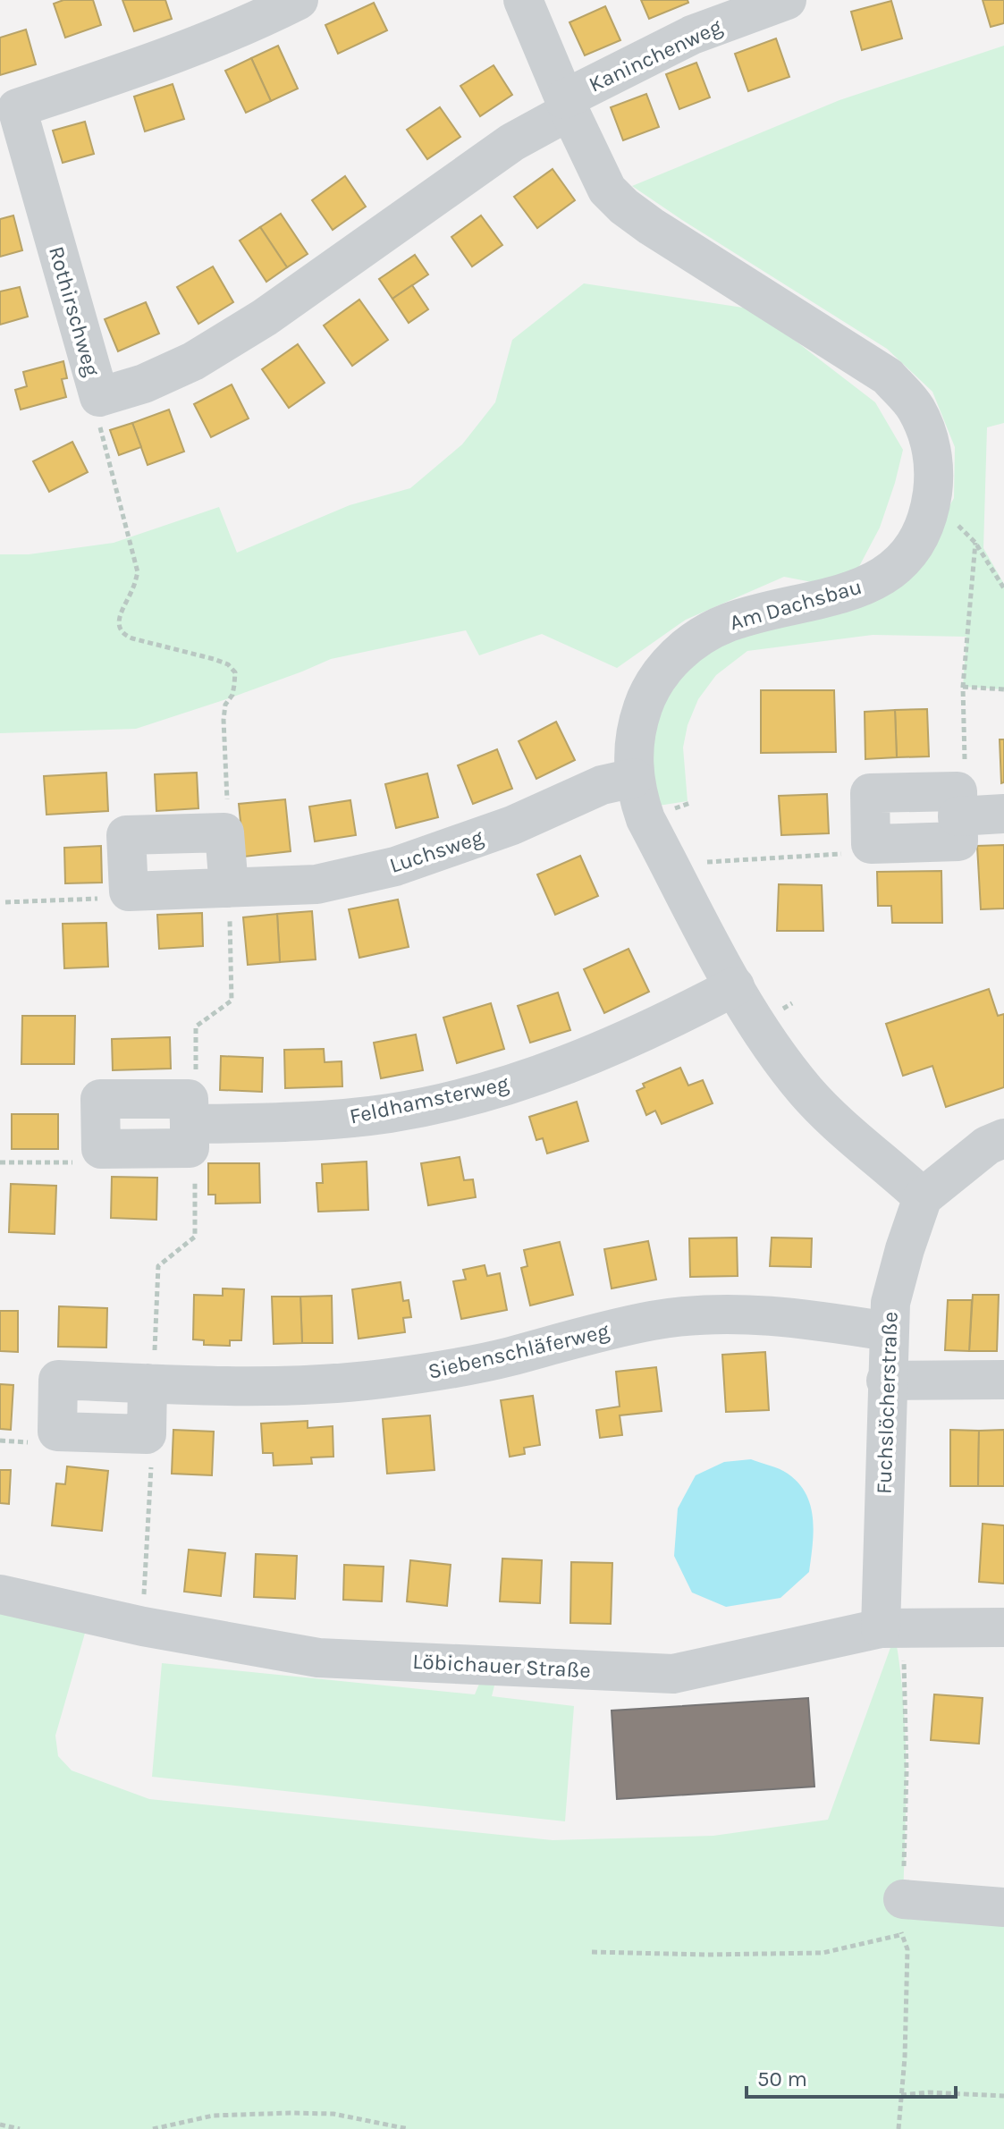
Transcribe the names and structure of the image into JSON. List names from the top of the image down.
{
  "streets": {
    "street": [
      "Kaninchenweg",
      "Rothirschweg",
      "Am Dachsbau",
      "Luchsweg",
      "Feldhamsterweg",
      "Siebenschläferweg",
      "Fuchslöcherstraße",
      "Löbichauer Straße"
    ]
  },
  "crossings": [
    ["Kaninchenweg", "Rothirschweg"],
    ["Kaninchenweg", "Am Dachsbau"],
    ["Rothirschweg", "Am Dachsbau"],
    ["Am Dachsbau", "Luchsweg"],
    ["Am Dachsbau", "Feldhamsterweg"],
    ["Am Dachsbau", "Fuchslöcherstraße"],
    ["Siebenschläferweg", "Fuchslöcherstraße"],
    ["Fuchslöcherstraße", "Löbichauer Straße"]
  ],
  "scale_bar": "50 m"
}
